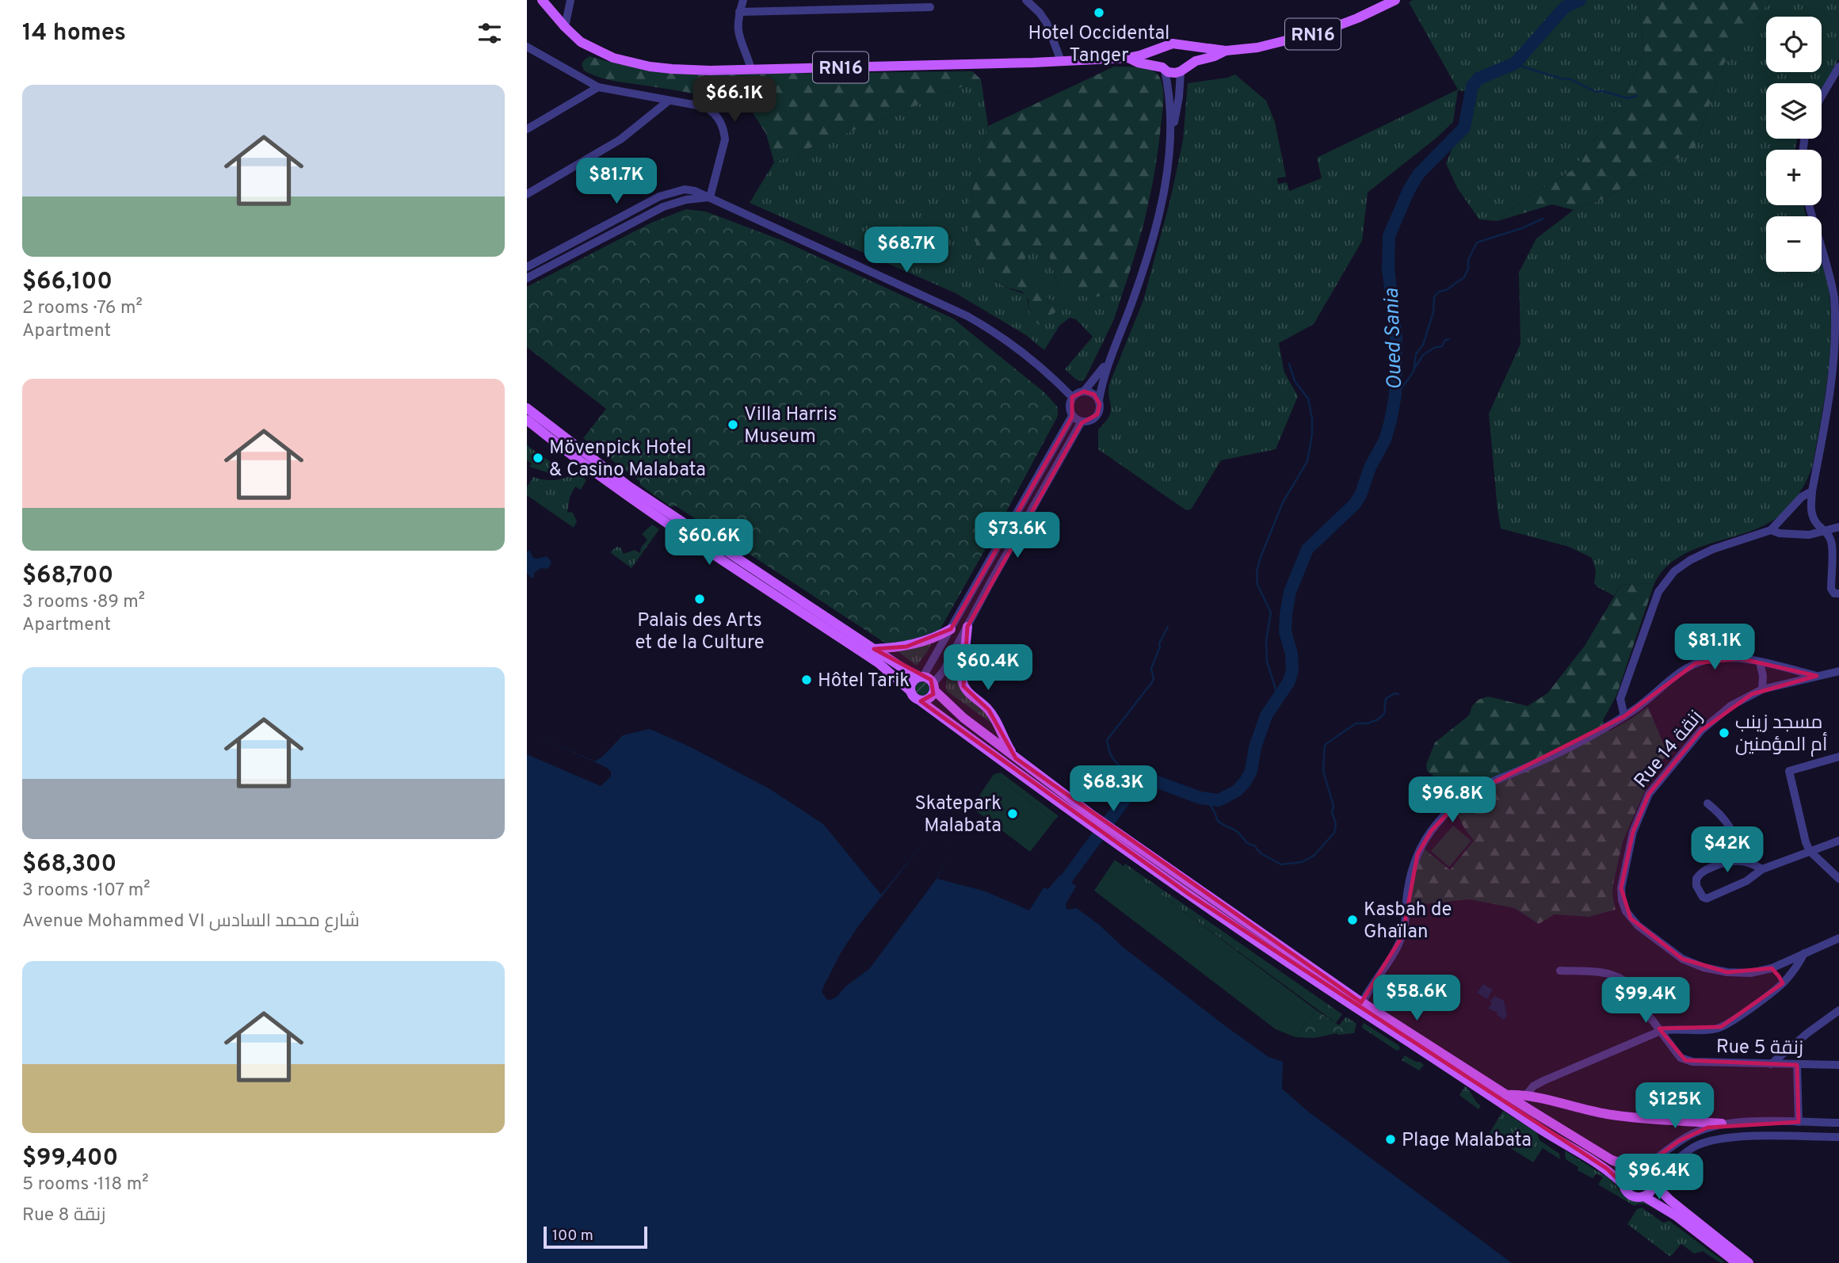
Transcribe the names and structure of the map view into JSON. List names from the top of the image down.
{
  "streets": {
    "main road": ["RN16"],
    "street": ["Rue 14 زنقة", "Rue 5 زنقة"]
  },
  "water": ["Oued Sania"],
  "places": [
    "Hotel Occidental Tanger",
    "Villa Harris Museum",
    "Mövenpick Hotel & Casino Malabata",
    "Palais des Arts et de la Culture",
    "Hôtel Tarik",
    "مسجد زينب أم المؤمنين",
    "Skatepark Malabata",
    "Kasbah de Ghaïlan",
    "Plage Malabata"
  ],
  "scale_bar": "100 m",
  "page": {
    "heading": "14 homes",
    "map_buttons": ["+", "−"],
    "list": [
      {
        "name": "$66,100",
        "note": "2 rooms · 76 m² · Apartment"
      },
      {
        "name": "$68,700",
        "note": "3 rooms · 89 m² · Apartment"
      },
      {
        "name": "$68,300",
        "note": "3 rooms · 107 m² · Avenue Mohammed VI شارع محمد السادس"
      },
      {
        "name": "$99,400",
        "note": "5 rooms · 118 m² · Rue 8 زنقة"
      }
    ],
    "price": [
      "$66.1K",
      "$81.7K",
      "$68.7K",
      "$73.6K",
      "$60.6K",
      "$81.1K",
      "$60.4K",
      "$68.3K",
      "$96.8K",
      "$42K",
      "$58.6K",
      "$99.4K",
      "$125K",
      "$96.4K"
    ],
    "scale": "100 m"
  }
}
